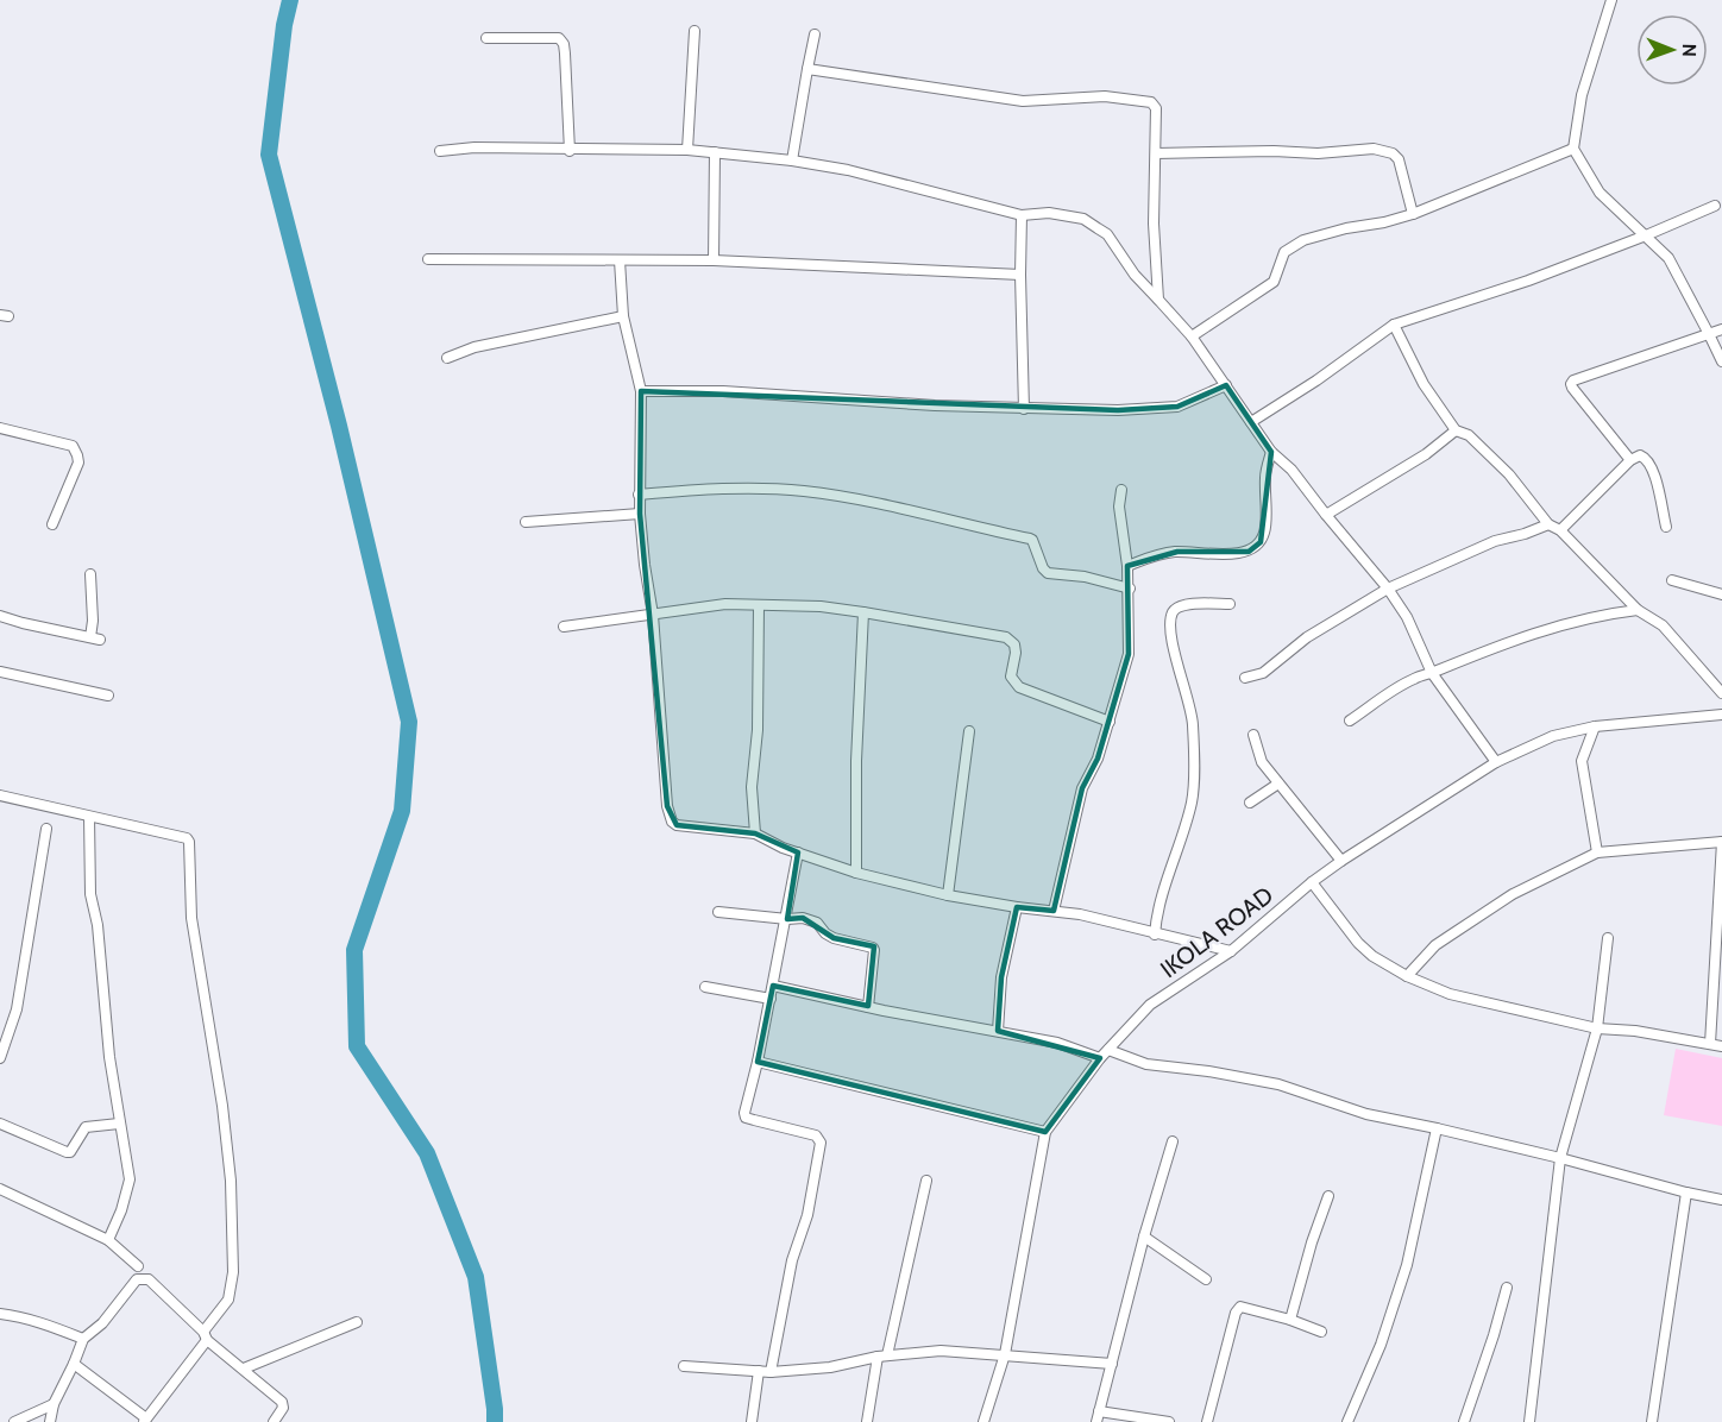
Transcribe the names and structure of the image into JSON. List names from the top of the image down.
{
  "streets": {
    "street": ["IKOLA ROAD"]
  },
  "north": "right"
}
